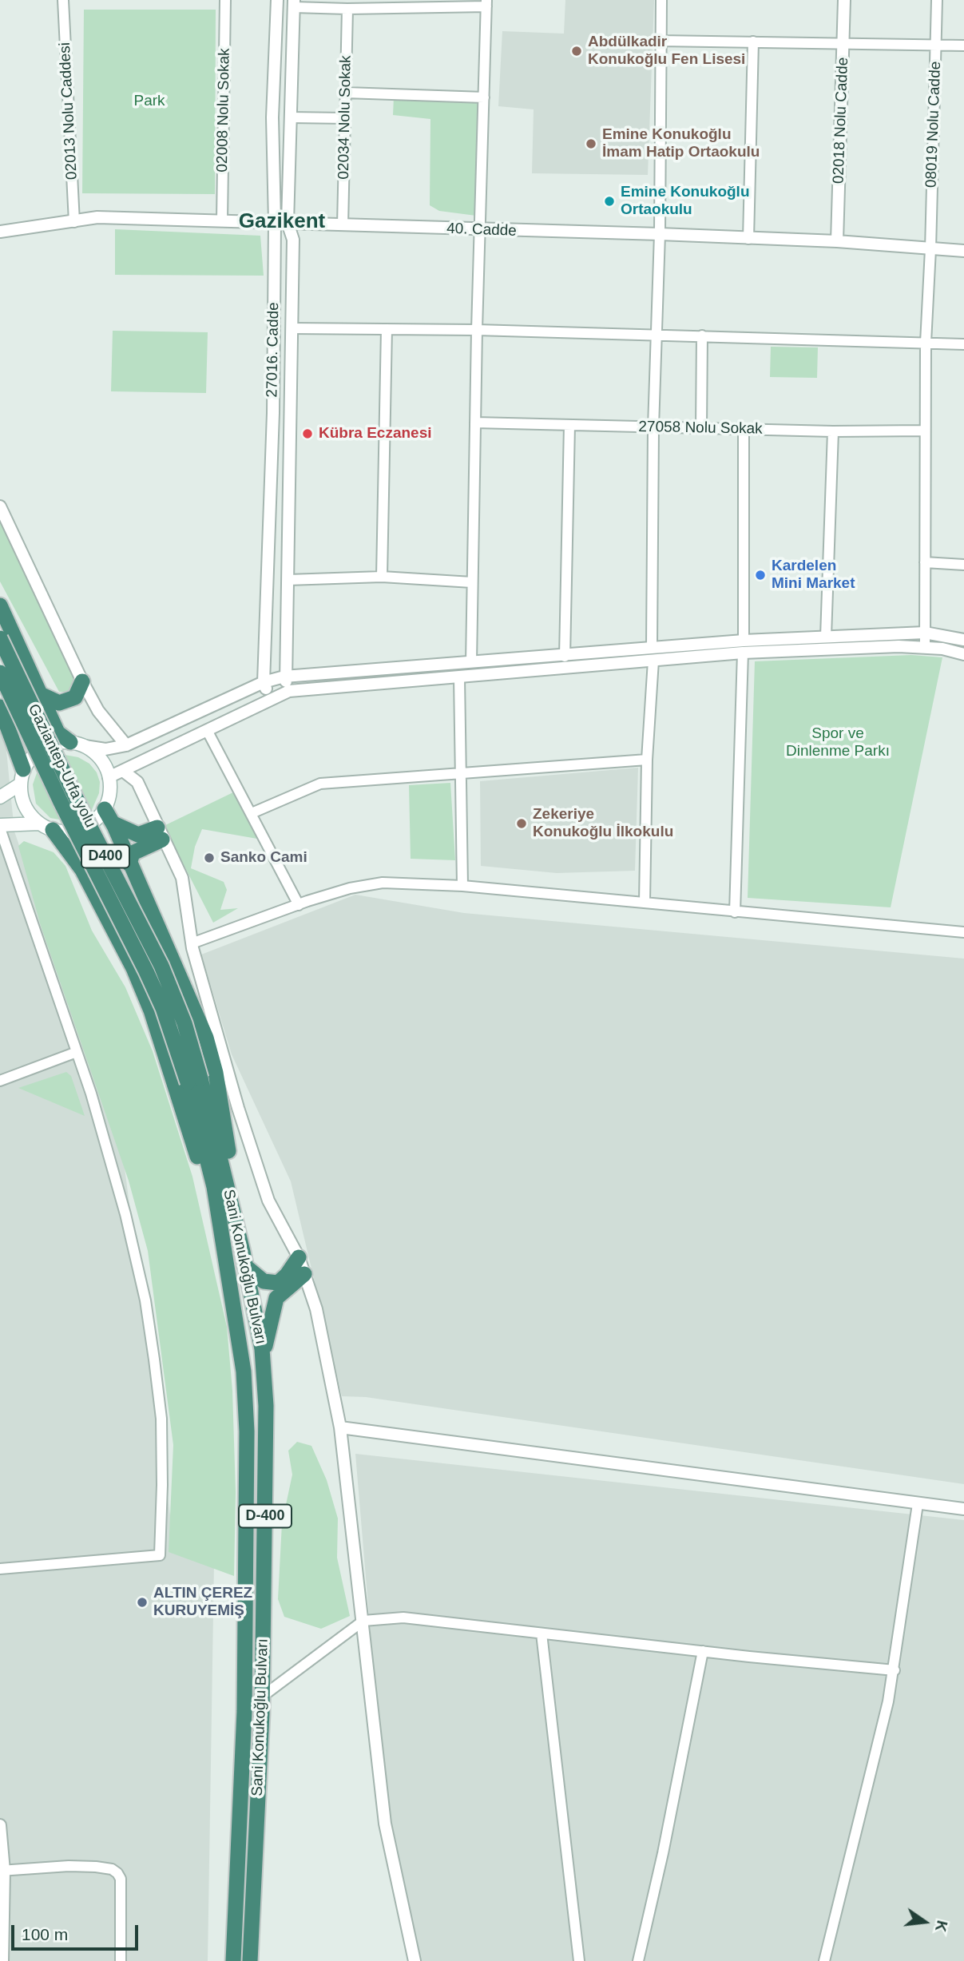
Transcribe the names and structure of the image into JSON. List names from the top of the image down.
{
  "streets": {
    "highway": [
      "Gaziantep-Urfa yolu",
      "D400",
      "Sani Konukoğlu Bulvarı",
      "D-400"
    ],
    "street": [
      "02008 Nolu Sokak",
      "02013 Nolu Caddesi",
      "02034 Nolu Sokak",
      "02018 Nolu Cadde",
      "08019 Nolu Cadde",
      "40. Cadde",
      "27016. Cadde",
      "27058 Nolu Sokak"
    ]
  },
  "crossings": [
    ["02008 Nolu Sokak", "40. Cadde"],
    ["02013 Nolu Caddesi", "40. Cadde"],
    ["02034 Nolu Sokak", "40. Cadde"],
    ["02018 Nolu Cadde", "40. Cadde"],
    ["08019 Nolu Cadde", "40. Cadde"],
    ["08019 Nolu Cadde", "27058 Nolu Sokak"],
    ["40. Cadde", "27016. Cadde"],
    ["Gaziantep-Urfa yolu", "Sani Konukoğlu Bulvarı"]
  ],
  "districts": ["Gazikent"],
  "parks": ["Park", "Spor ve Dinlenme Parkı"],
  "places": [
    "Abdülkadir Konukoğlu Fen Lisesi",
    "Emine Konukoğlu İmam Hatip Ortaokulu",
    "Emine Konukoğlu Ortaokulu",
    "Kübra Eczanesi",
    "Kardelen Mini Market",
    "Zekeriye Konukoğlu İlkokulu",
    "Sanko Cami",
    "ALTIN ÇEREZ KURUYEMİŞ"
  ],
  "scale_bar": "100 m",
  "north": "right"
}
